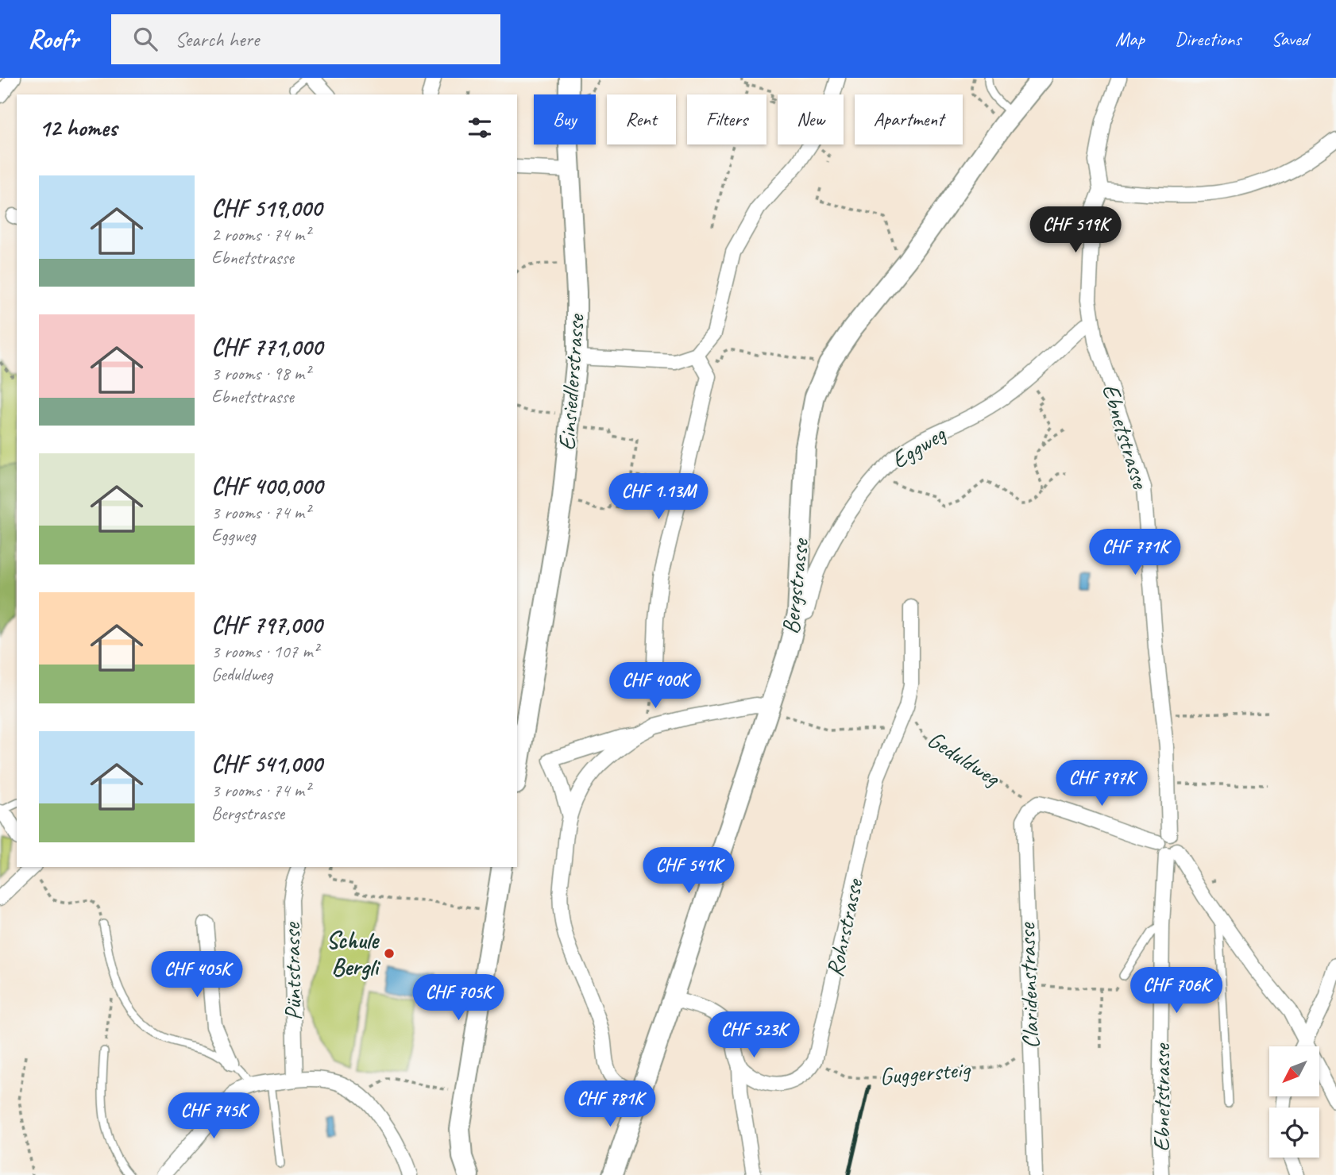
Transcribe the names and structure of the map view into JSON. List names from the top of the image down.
{
  "streets": {
    "street": [
      "Einsiedlerstrasse",
      "Ebnetstrasse",
      "Eggweg",
      "Bergstrasse",
      "Rohrstrasse",
      "Püntstrasse",
      "Claridenstrasse"
    ],
    "path": ["Geduldweg", "Guggersteig"]
  },
  "crossings": [
    ["Ebnetstrasse", "Eggweg"],
    ["Eggweg", "Bergstrasse"],
    ["Bergstrasse", "Geduldweg"],
    ["Geduldweg", "Rohrstrasse"],
    ["Geduldweg", "Claridenstrasse"],
    ["Rohrstrasse", "Guggersteig"],
    ["Claridenstrasse", "Guggersteig"]
  ],
  "places": ["Schule Bergli"],
  "north": "bottom left",
  "page": {
    "header": "Roofr",
    "search": "Search here",
    "nav": ["Map", "Directions", "Saved"],
    "chip": [
      "Buy",
      "Rent",
      "Filters",
      "New",
      "Apartment"
    ],
    "heading": "12 homes",
    "list": [
      {
        "name": "CHF 519,000",
        "note": "2 rooms · 74 m² · Ebnetstrasse"
      },
      {
        "name": "CHF 771,000",
        "note": "3 rooms · 98 m² · Ebnetstrasse"
      },
      {
        "name": "CHF 400,000",
        "note": "3 rooms · 74 m² · Eggweg"
      },
      {
        "name": "CHF 797,000",
        "note": "3 rooms · 107 m² · Geduldweg"
      },
      {
        "name": "CHF 541,000",
        "note": "3 rooms · 74 m² · Bergstrasse"
      }
    ],
    "price": [
      "CHF 519K",
      "CHF 1.13M",
      "CHF 771K",
      "CHF 400K",
      "CHF 797K",
      "CHF 541K",
      "CHF 405K",
      "CHF 706K",
      "CHF 705K",
      "CHF 523K",
      "CHF 781K",
      "CHF 745K"
    ]
  }
}
